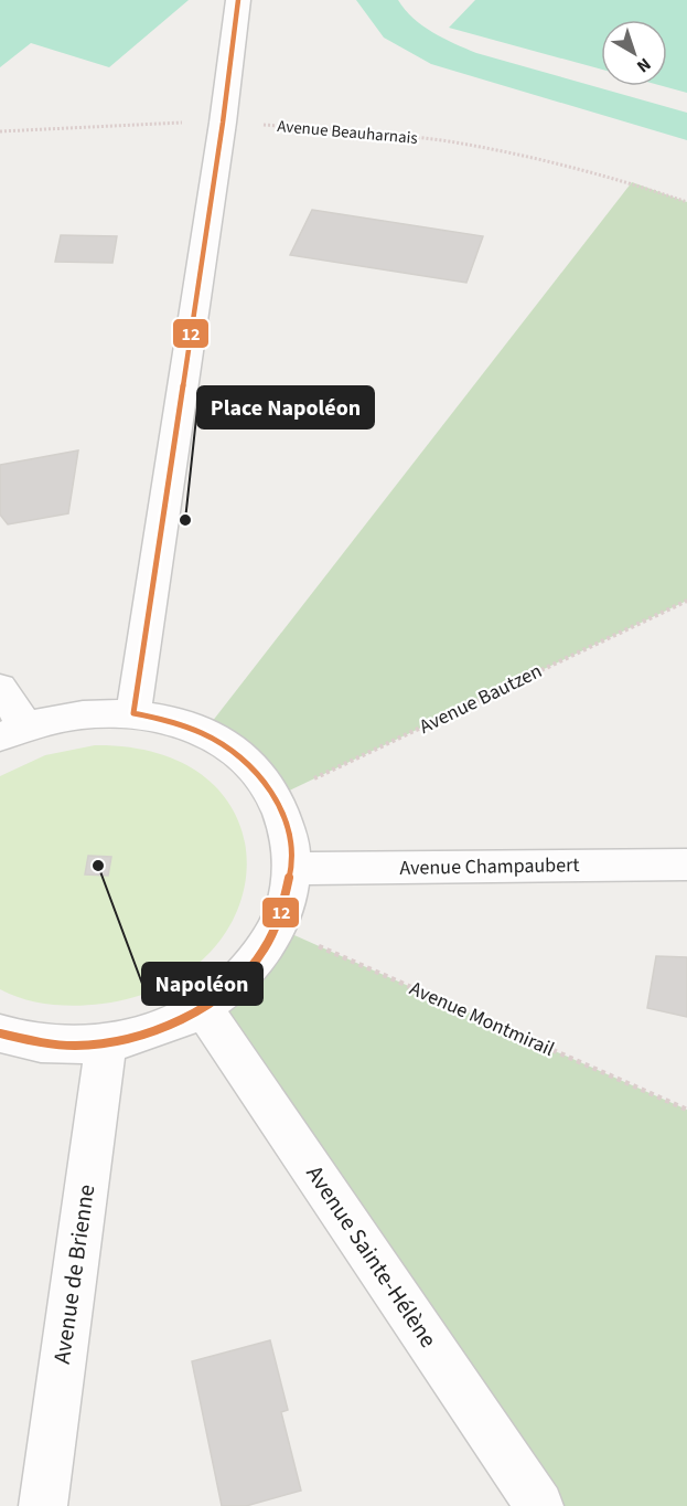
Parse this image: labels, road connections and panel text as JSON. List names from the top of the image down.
{
  "streets": {
    "street": ["Avenue Champaubert", "Avenue Sainte-Hélène", "Avenue de Brienne"],
    "path": ["Avenue Beauharnais", "Avenue Bautzen", "Avenue Montmirail"]
  },
  "places": ["Place Napoléon", "Napoléon"],
  "lines": ["transit line 12"],
  "north": "bottom right"
}
